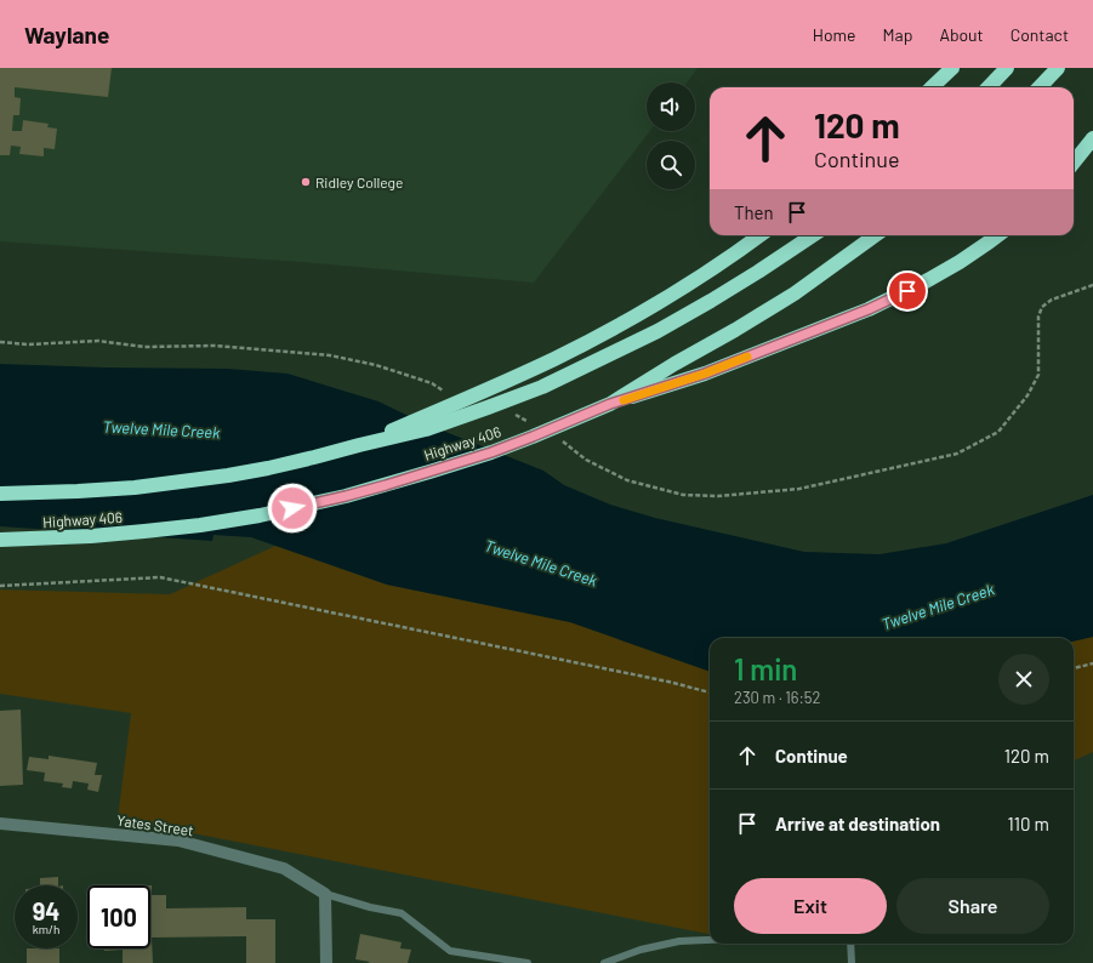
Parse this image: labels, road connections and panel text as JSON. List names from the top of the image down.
{
  "streets": {
    "highway": ["Highway 406"],
    "street": ["Yates Street"]
  },
  "water": ["Twelve Mile Creek"],
  "places": ["Ridley College"],
  "page": {
    "header": "Waylane",
    "nav": [
      "Home",
      "Map",
      "About",
      "Contact"
    ],
    "turn": ["120 m", "Continue"],
    "then": "Then",
    "heading": ["1 min", "230 m · 16:52"],
    "list": [
      {
        "name": "Continue",
        "value": "120 m"
      },
      {
        "name": "Arrive at destination",
        "value": "110 m"
      }
    ],
    "buttons": ["Exit", "Share"],
    "speed": "94 km/h",
    "limit": "100"
  }
}
